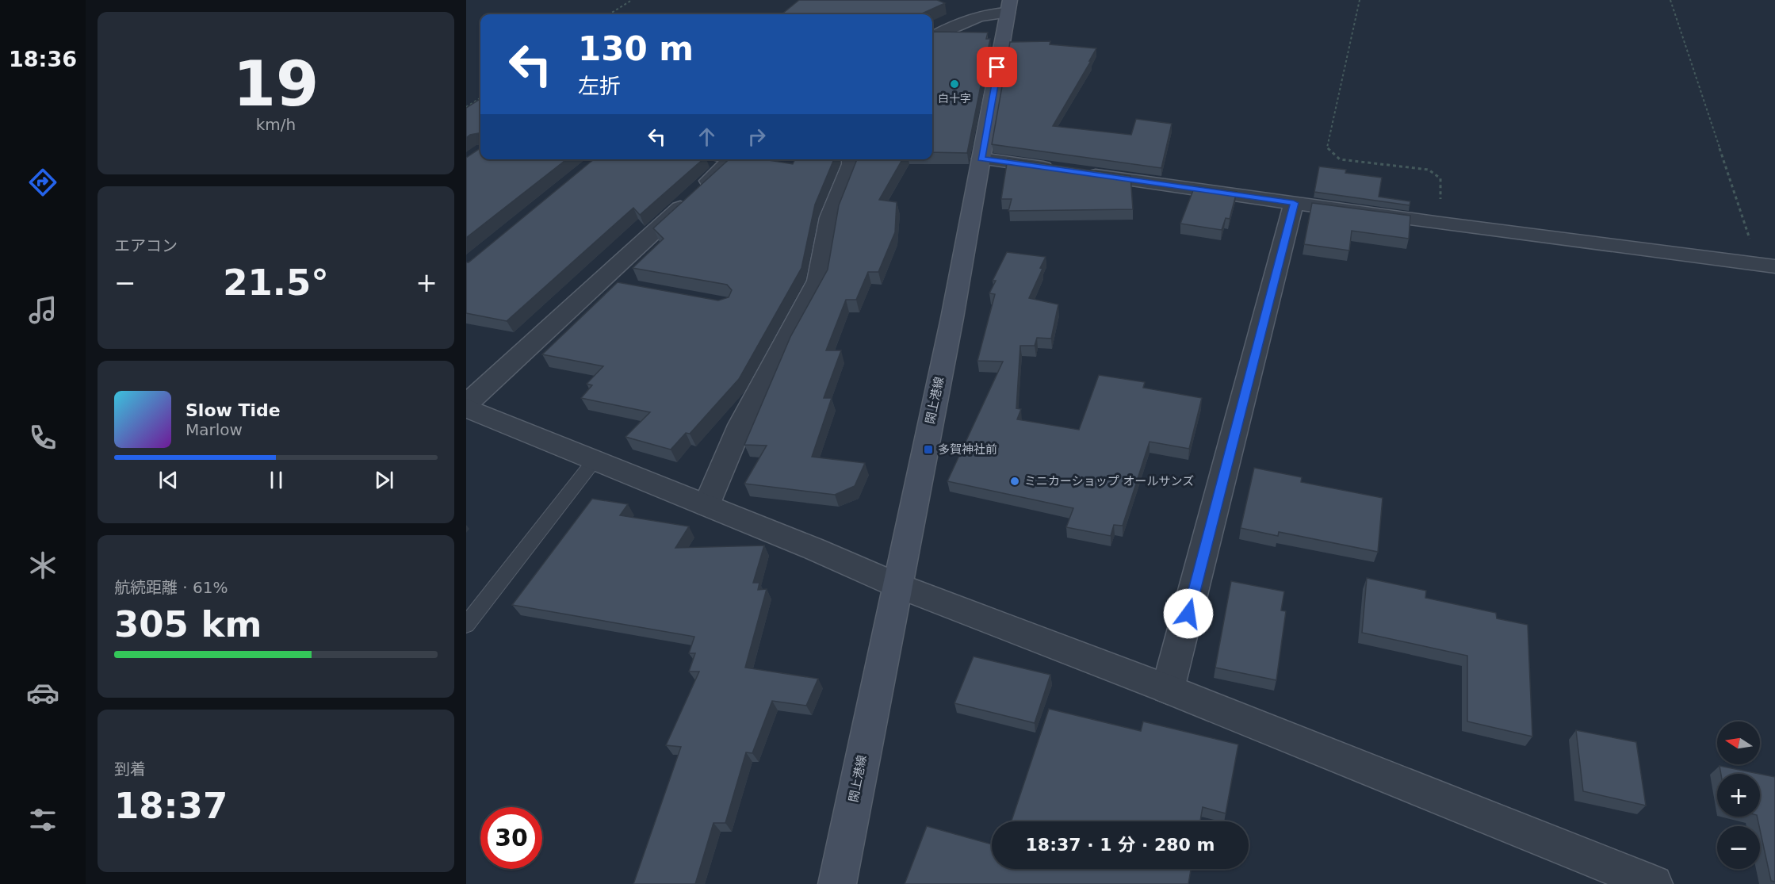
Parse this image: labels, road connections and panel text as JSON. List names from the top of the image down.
{
  "streets": {
    "main road": ["閖上港線"]
  },
  "places": {
    "other": ["白十字", "ミニカーショップ オールサンズ"],
    "transit": ["多賀神社前"]
  },
  "north": "left",
  "page": {
    "tabs": "18:36",
    "tile": [
      ["19", "km/h"],
      "エアコン",
      ["航続距離 · 61%", "305 km"],
      ["到着", "18:37"]
    ],
    "turn": ["130 m", "左折"],
    "heat": ["−", "21.5°", "+"],
    "song": ["Slow Tide", "Marlow"],
    "map_buttons": ["+", "−"],
    "limit": "30",
    "trip": "18:37 · 1 分 · 280 m"
  }
}
